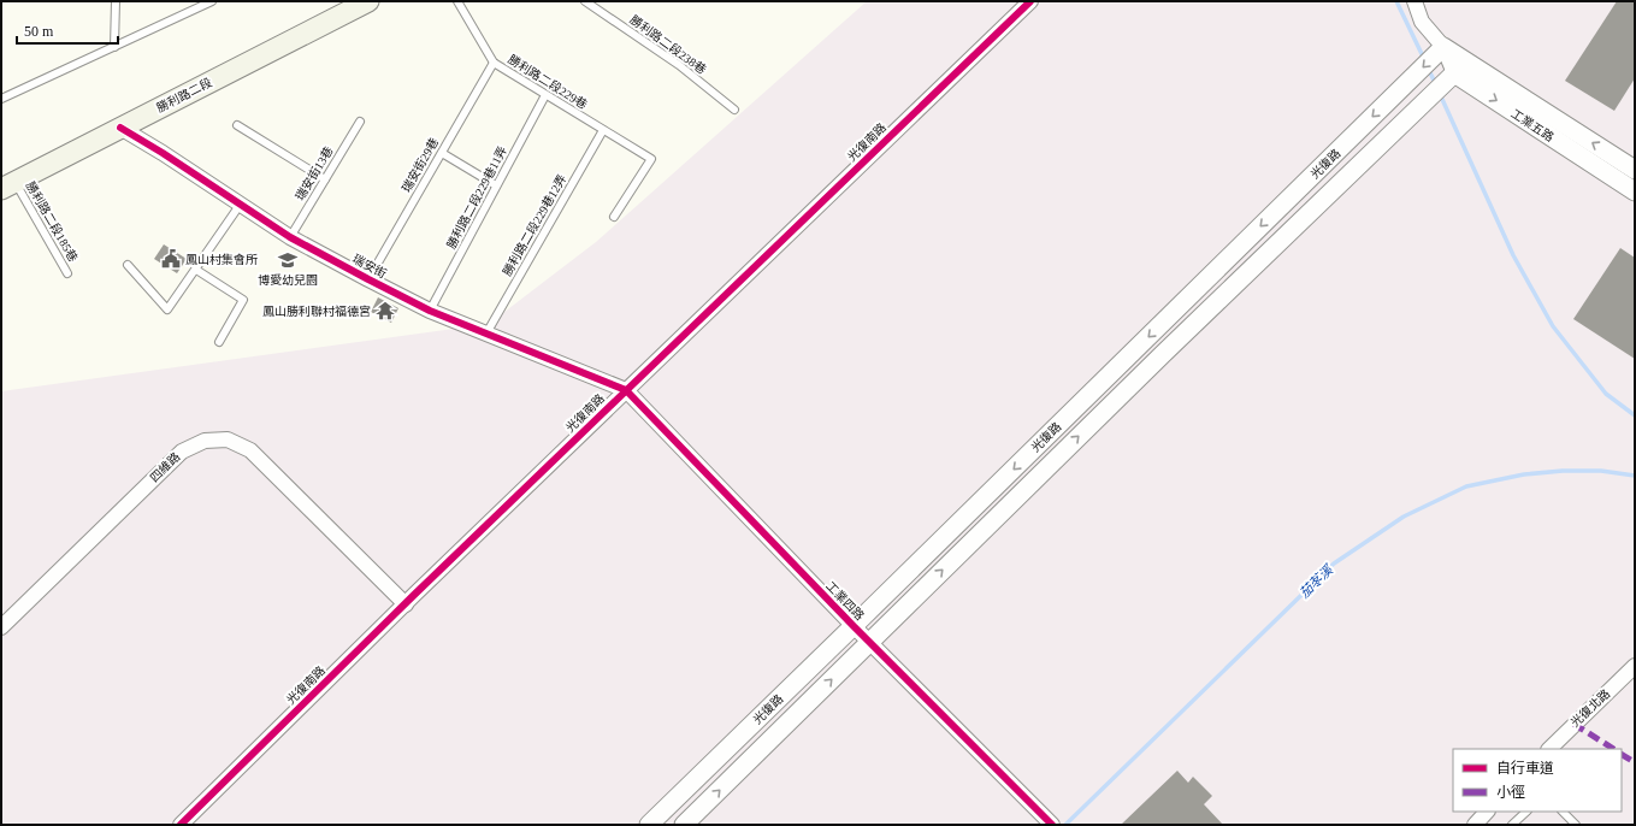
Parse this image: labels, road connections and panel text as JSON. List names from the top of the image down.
{
  "streets": {
    "main road": ["勝利路二段"],
    "street": [
      "工業五路",
      "光復南路",
      "光復路",
      "瑞安街",
      "四維路",
      "工業四路",
      "光復北路"
    ],
    "lane": [
      "勝利路二段238巷",
      "勝利路二段229巷",
      "瑞安街29巷",
      "瑞安街13巷",
      "勝利路二段229巷11弄",
      "勝利路二段185巷",
      "勝利路二段229巷12弄"
    ]
  },
  "crossings": [
    ["勝利路二段229巷", "瑞安街29巷"],
    ["勝利路二段229巷", "勝利路二段229巷11弄"],
    ["勝利路二段229巷", "勝利路二段229巷12弄"],
    ["勝利路二段", "勝利路二段185巷"],
    ["勝利路二段", "瑞安街"],
    ["工業五路", "光復路"],
    ["光復南路", "瑞安街"],
    ["光復南路", "四維路"],
    ["光復南路", "工業四路"],
    ["光復路", "工業四路"],
    ["瑞安街29巷", "瑞安街"],
    ["瑞安街13巷", "瑞安街"],
    ["勝利路二段229巷11弄", "瑞安街"],
    ["勝利路二段229巷12弄", "瑞安街"],
    ["瑞安街", "工業四路"]
  ],
  "water": ["茄苳溪"],
  "places": {
    "public building": ["鳳山村集會所"],
    "school or university": ["博愛幼兒園"],
    "temple": ["鳳山勝利聯村福德宮"]
  },
  "legend": ["自行車道", "小徑"],
  "scale_bar": "50 m"
}
